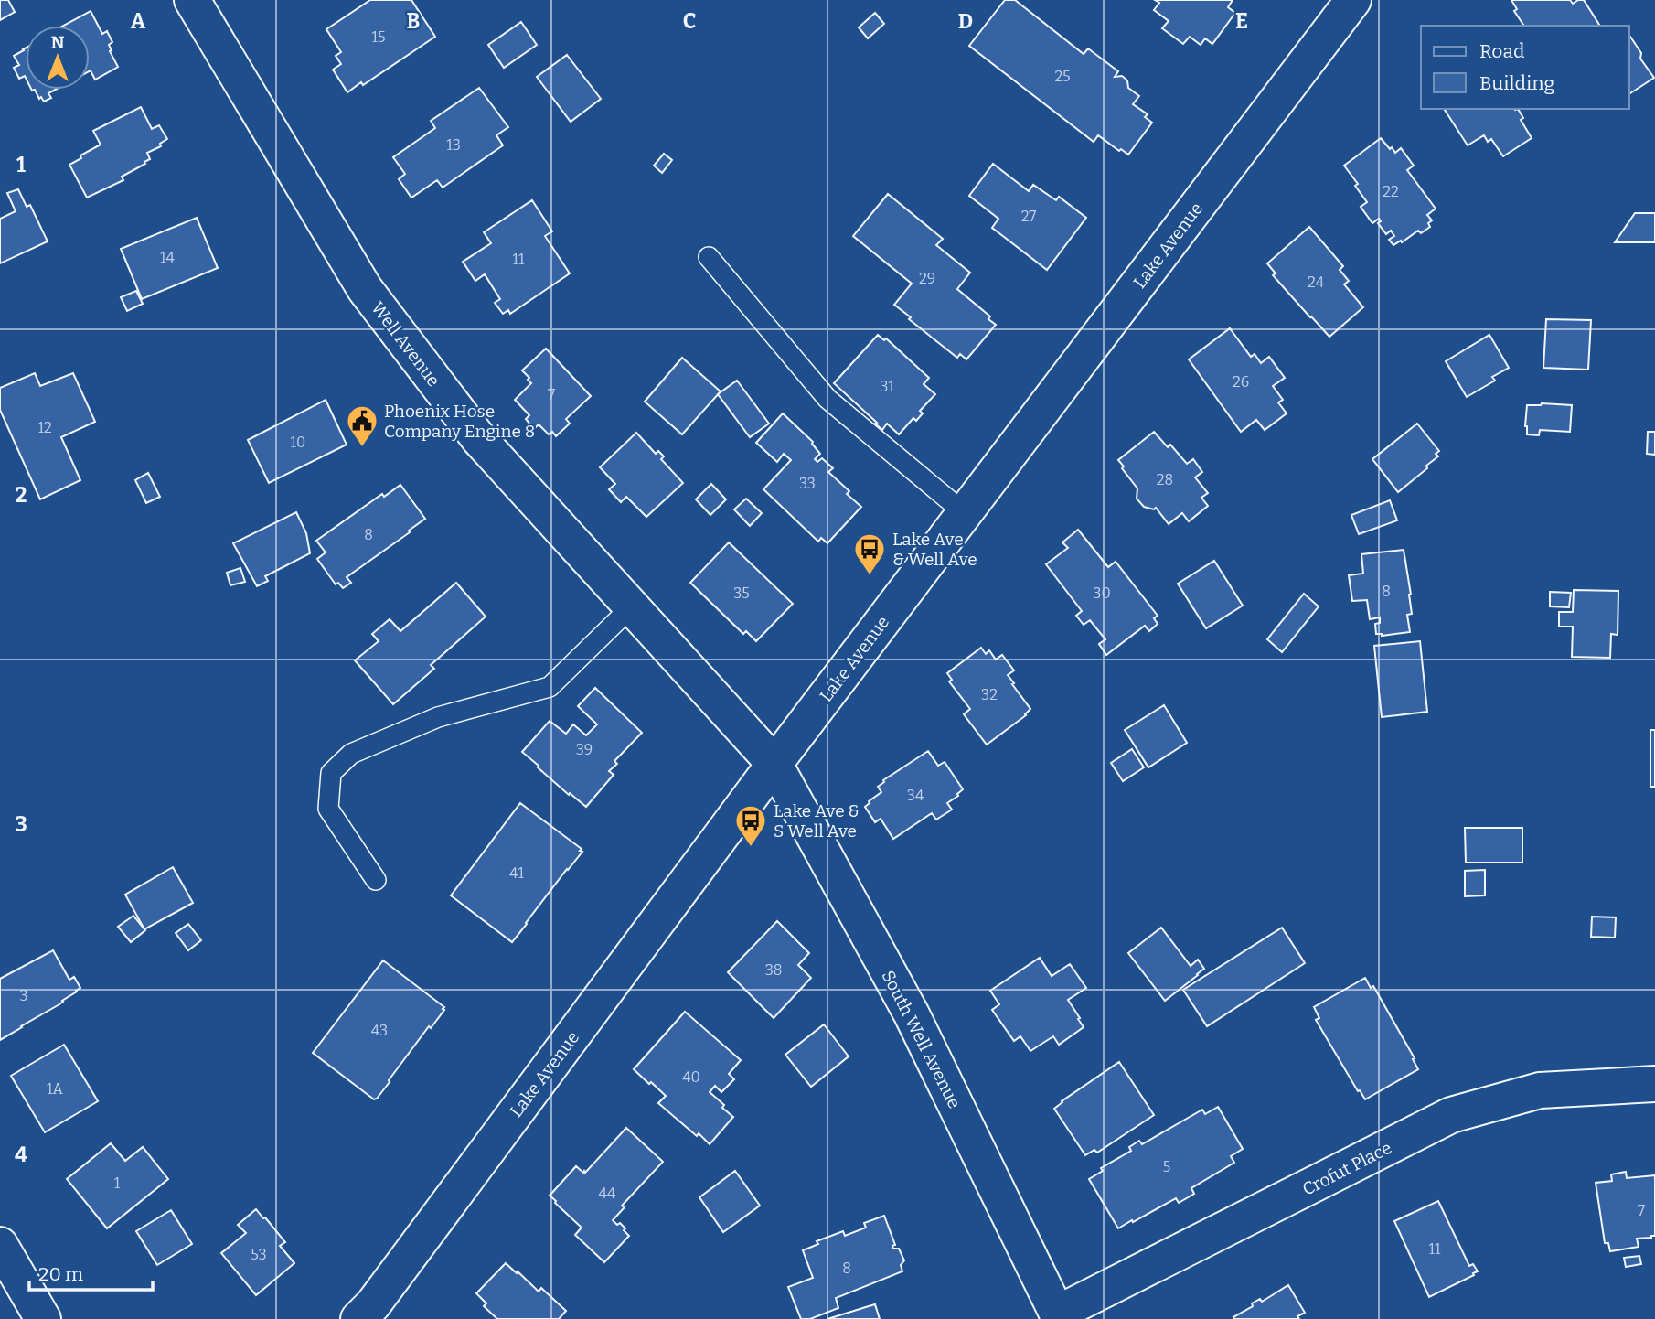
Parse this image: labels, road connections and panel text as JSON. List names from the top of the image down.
{
  "streets": {
    "street": [
      "Lake Avenue",
      "Well Avenue",
      "South Well Avenue",
      "Crofut Place"
    ]
  },
  "crossings": [
    ["Lake Avenue", "Well Avenue"],
    ["Lake Avenue", "South Well Avenue"],
    ["Well Avenue", "South Well Avenue"],
    ["South Well Avenue", "Crofut Place"]
  ],
  "places": {
    "public building": ["Phoenix Hose Company Engine 8"],
    "bus stop": ["Lake Ave & Well Ave", "Lake Ave & S Well Ave"]
  },
  "house_numbers": [
    "15",
    "25",
    "13",
    "22",
    "27",
    "14",
    "11",
    "29",
    "24",
    "26",
    "31",
    "7",
    "12",
    "10",
    "28",
    "33",
    "8",
    "8",
    "35",
    "30",
    "32",
    "39",
    "34",
    "41",
    "38",
    "3",
    "43",
    "40",
    "1A",
    "5",
    "1",
    "44",
    "7",
    "11",
    "53",
    "8"
  ],
  "legend": ["Road", "Building"],
  "scale_bar": "20 m",
  "north": "top",
  "grid": {
    "columns": [
      "A",
      "B",
      "C",
      "D",
      "E"
    ],
    "rows": [
      "1",
      "2",
      "3",
      "4"
    ]
  }
}
